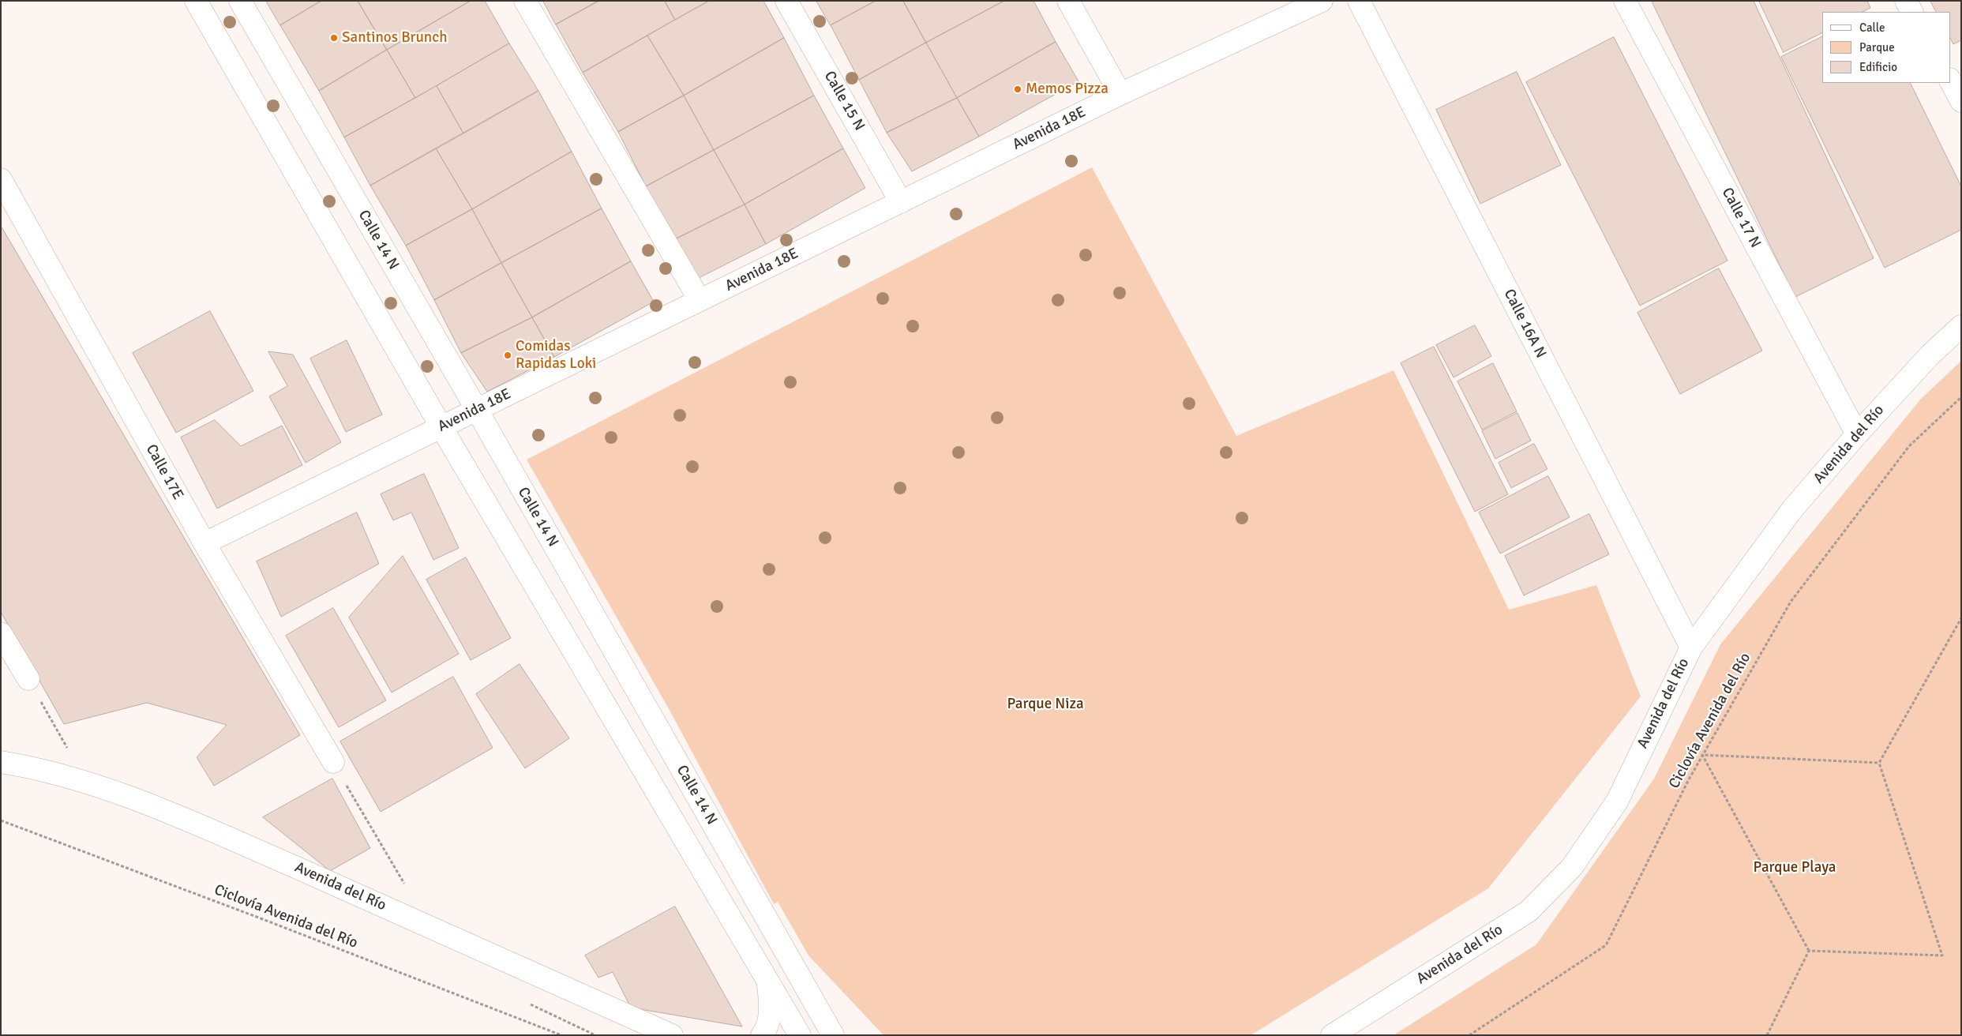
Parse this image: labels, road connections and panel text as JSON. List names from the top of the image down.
{
  "streets": {
    "street": [
      "Calle 15 N",
      "Avenida 18E",
      "Calle 17 N",
      "Calle 14 N",
      "Calle 16A N",
      "Avenida del Río",
      "Calle 17E"
    ],
    "path": ["Ciclovía Avenida del Río"]
  },
  "crossings": [
    ["Calle 15 N", "Avenida 18E"],
    ["Avenida 18E", "Calle 14 N"],
    ["Avenida 18E", "Calle 17E"],
    ["Calle 17 N", "Avenida del Río"],
    ["Calle 16A N", "Avenida del Río"]
  ],
  "parks": ["Parque Niza", "Parque Playa"],
  "places": ["Santinos Brunch", "Memos Pizza", "Comidas Rapidas Loki"],
  "legend": ["Calle", "Parque", "Edificio"]
}
